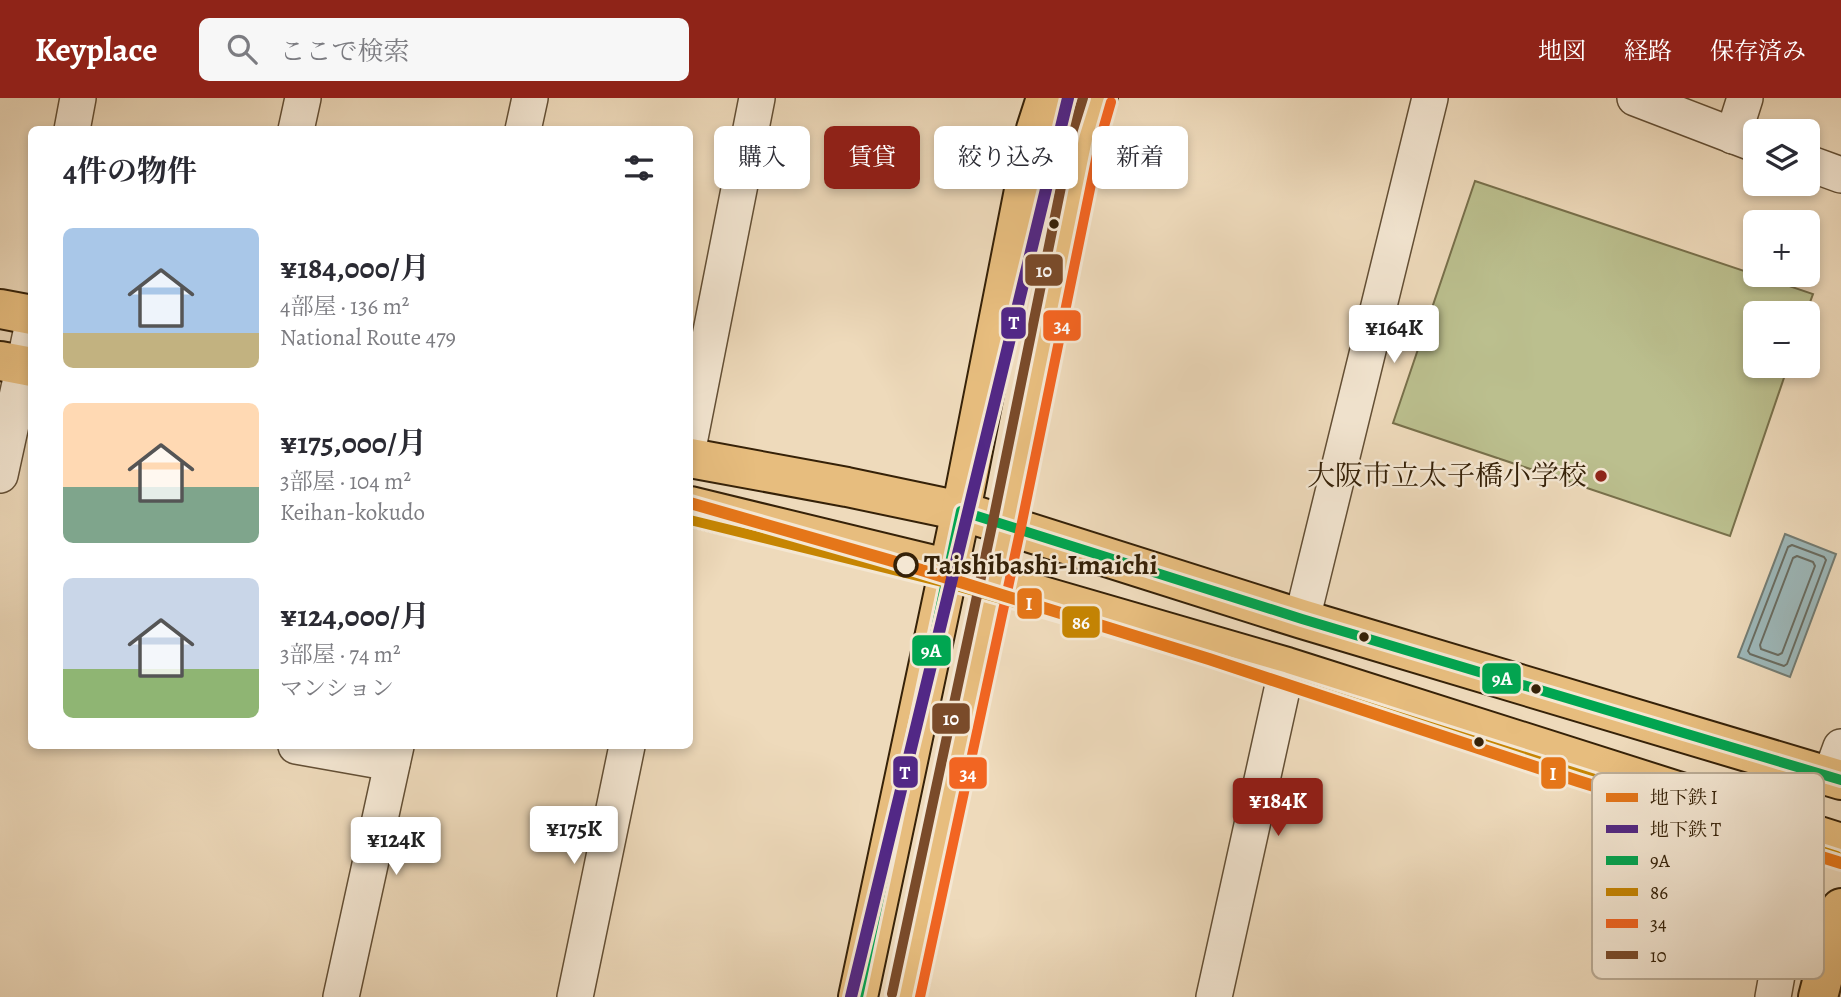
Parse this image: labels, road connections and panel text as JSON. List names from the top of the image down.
{
  "places": ["大阪市立太子橋小学校", "Taishibashi-Imaichi"],
  "lines": [
    "metro line T",
    "transit line 10",
    "transit line 34",
    "metro line I",
    "transit line 9A",
    "transit line 86"
  ],
  "legend": [
    "地下鉄 I",
    "地下鉄 T",
    "9A",
    "86",
    "34",
    "10"
  ],
  "page": {
    "header": "Keyplace",
    "search": "ここで検索",
    "nav": ["地図", "経路", "保存済み"],
    "map_buttons": ["+", "−"],
    "chip": [
      "購入",
      "賃貸",
      "絞り込み",
      "新着"
    ],
    "heading": "4件の物件",
    "list": [
      {
        "name": "¥184,000/月",
        "note": "4部屋 · 136 m² · National Route 479"
      },
      {
        "name": "¥175,000/月",
        "note": "3部屋 · 104 m² · Keihan-kokudo"
      },
      {
        "name": "¥124,000/月",
        "note": "3部屋 · 74 m² · マンション"
      }
    ],
    "price": [
      "¥164K",
      "¥184K",
      "¥175K",
      "¥124K"
    ]
  }
}
